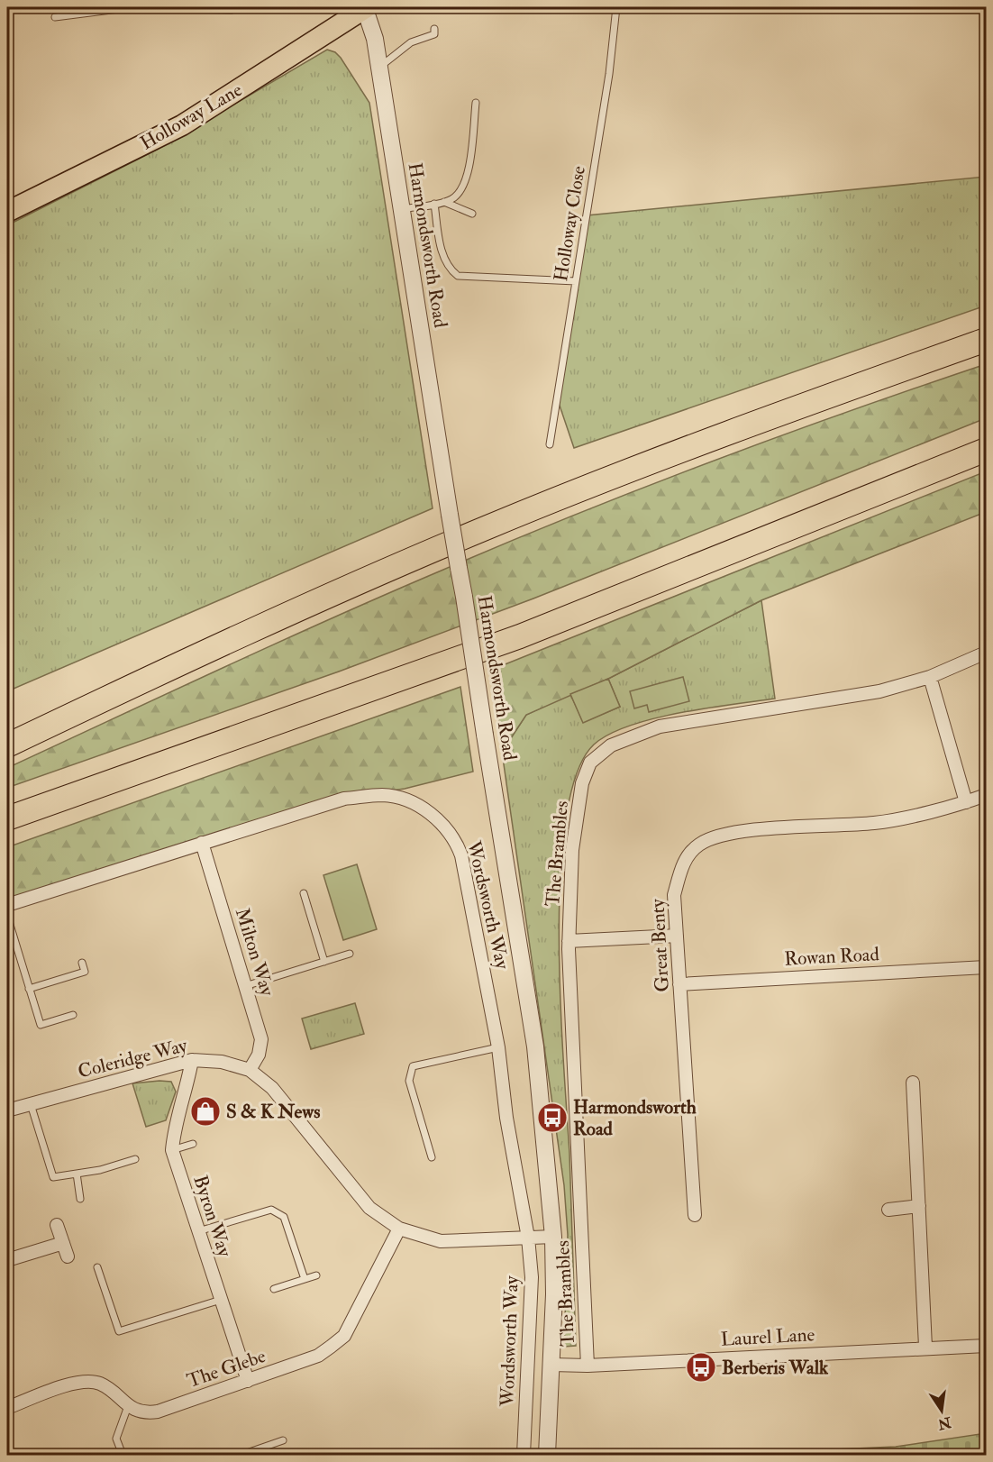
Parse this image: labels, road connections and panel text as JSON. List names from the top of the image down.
{
  "streets": {
    "main road": ["Holloway Lane"],
    "street": [
      "Harmondsworth Road",
      "The Brambles",
      "Wordsworth Way",
      "Great Benty",
      "Milton Way",
      "Rowan Road",
      "Coleridge Way",
      "Byron Way",
      "Laurel Lane",
      "The Glebe"
    ],
    "lane": ["Holloway Close"]
  },
  "crossings": [
    ["Holloway Lane", "Harmondsworth Road"],
    ["Harmondsworth Road", "Coleridge Way"],
    ["Harmondsworth Road", "Laurel Lane"],
    ["The Brambles", "Laurel Lane"],
    ["Wordsworth Way", "Milton Way"],
    ["Wordsworth Way", "Coleridge Way"],
    ["Great Benty", "Rowan Road"],
    ["Milton Way", "Coleridge Way"],
    ["Coleridge Way", "Byron Way"],
    ["Coleridge Way", "The Glebe"],
    ["Byron Way", "The Glebe"]
  ],
  "places": {
    "shop": ["S & K News"],
    "bus stop": ["Harmondsworth Road", "Berberis Walk"]
  },
  "north": "bottom"
}
